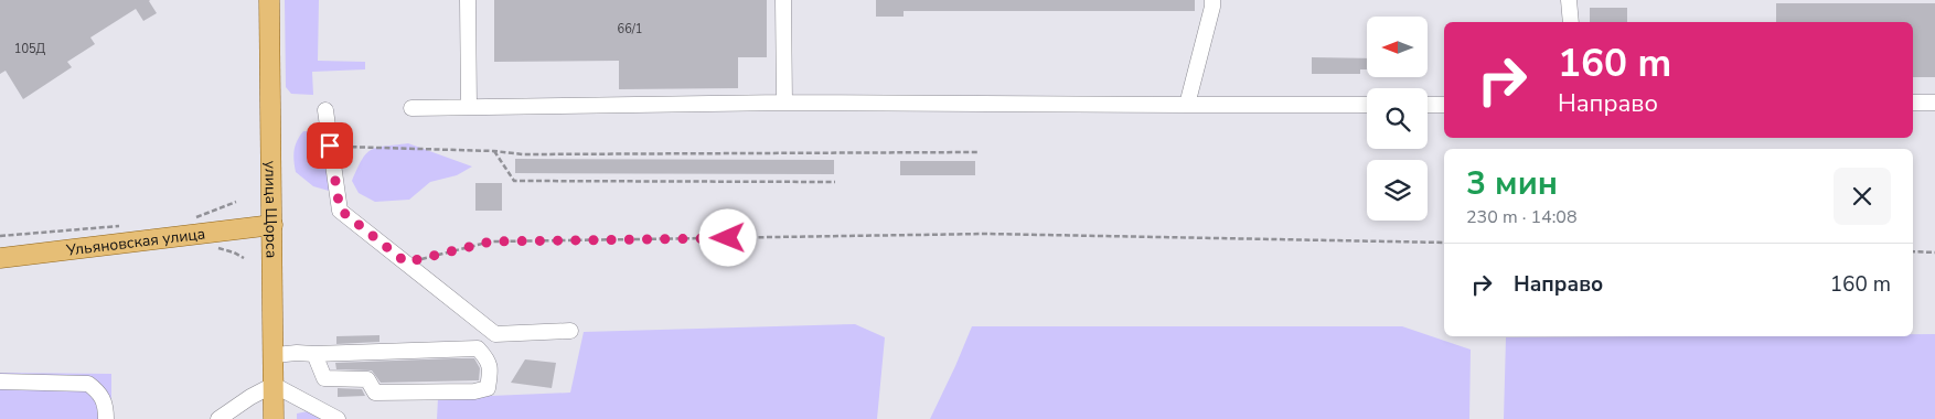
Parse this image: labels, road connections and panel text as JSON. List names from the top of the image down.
{
  "streets": {
    "main road": ["улица Щорса", "Ульяновская улица"]
  },
  "crossings": [
    ["улица Щорса", "Ульяновская улица"]
  ],
  "house_numbers": ["66/1", "105Д"],
  "north": "left",
  "page": {
    "turn": ["160 m", "Направо"],
    "heading": ["3 мин", "230 m · 14:08"],
    "list": [
      {
        "name": "Направо",
        "value": "160 m"
      }
    ]
  }
}
